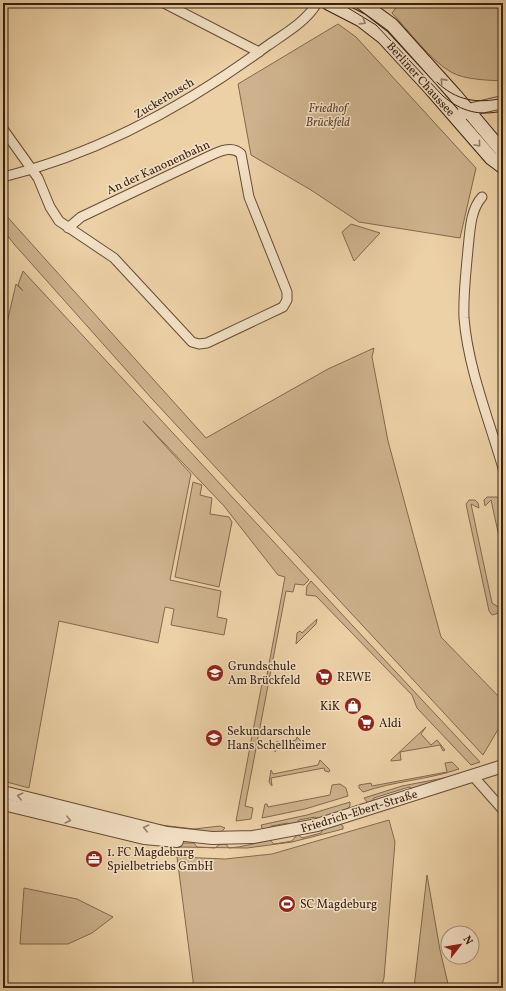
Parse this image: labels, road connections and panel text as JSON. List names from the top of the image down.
{
  "streets": {
    "main road": ["Berliner Chaussee"],
    "street": ["Zuckerbusch", "An der Kanonenbahn", "Friedrich-Ebert-Straße"]
  },
  "crossings": [
    ["Zuckerbusch", "An der Kanonenbahn"]
  ],
  "parks": ["Friedhof Brückfeld"],
  "places": {
    "school or university": ["Grundschule Am Brückfeld", "Sekundarschule Hans Schellheimer"],
    "supermarket": ["REWE", "Aldi"],
    "shop": ["KiK"],
    "office": ["1. FC Magdeburg Spielbetriebs GmbH"],
    "sports": ["SC Magdeburg"]
  },
  "north": "top right"
}
